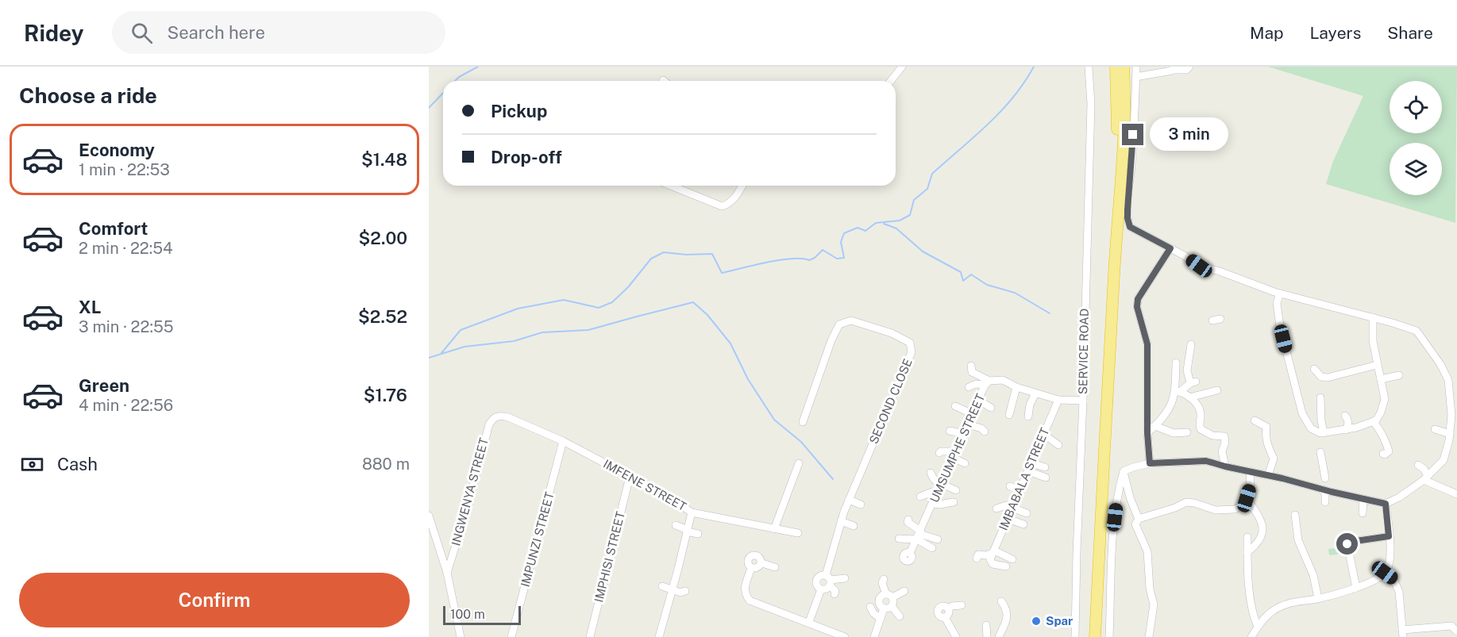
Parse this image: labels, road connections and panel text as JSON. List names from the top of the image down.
{
  "streets": {
    "street": [
      "SERVICE ROAD",
      "SECOND CLOSE",
      "UMSUMPHE STREET",
      "IMBABALA STREET",
      "IMFENE STREET",
      "INGWENYA STREET",
      "IMPUNZI STREET",
      "IMPHISI STREET"
    ]
  },
  "crossings": [
    ["SERVICE ROAD", "UMSUMPHE STREET"],
    ["UMSUMPHE STREET", "IMBABALA STREET"],
    ["IMFENE STREET", "INGWENYA STREET"],
    ["IMFENE STREET", "IMPUNZI STREET"],
    ["IMFENE STREET", "IMPHISI STREET"]
  ],
  "places": ["Spar"],
  "scale_bar": "100 m",
  "page": {
    "header": "Ridey",
    "search": "Search here",
    "nav": ["Map", "Layers", "Share"],
    "heading": "Choose a ride",
    "banner": ["Pickup", "Drop-off"],
    "bubble": "3 min",
    "list": [
      {
        "name": "Economy",
        "note": "1 min · 22:53",
        "value": "$1.48"
      },
      {
        "name": "Comfort",
        "note": "2 min · 22:54",
        "value": "$2.00"
      },
      {
        "name": "XL",
        "note": "3 min · 22:55",
        "value": "$2.52"
      },
      {
        "name": "Green",
        "note": "4 min · 22:56",
        "value": "$1.76"
      }
    ],
    "pay": ["Cash", "880 m"],
    "buttons": "Confirm",
    "scale": "100 m"
  }
}
